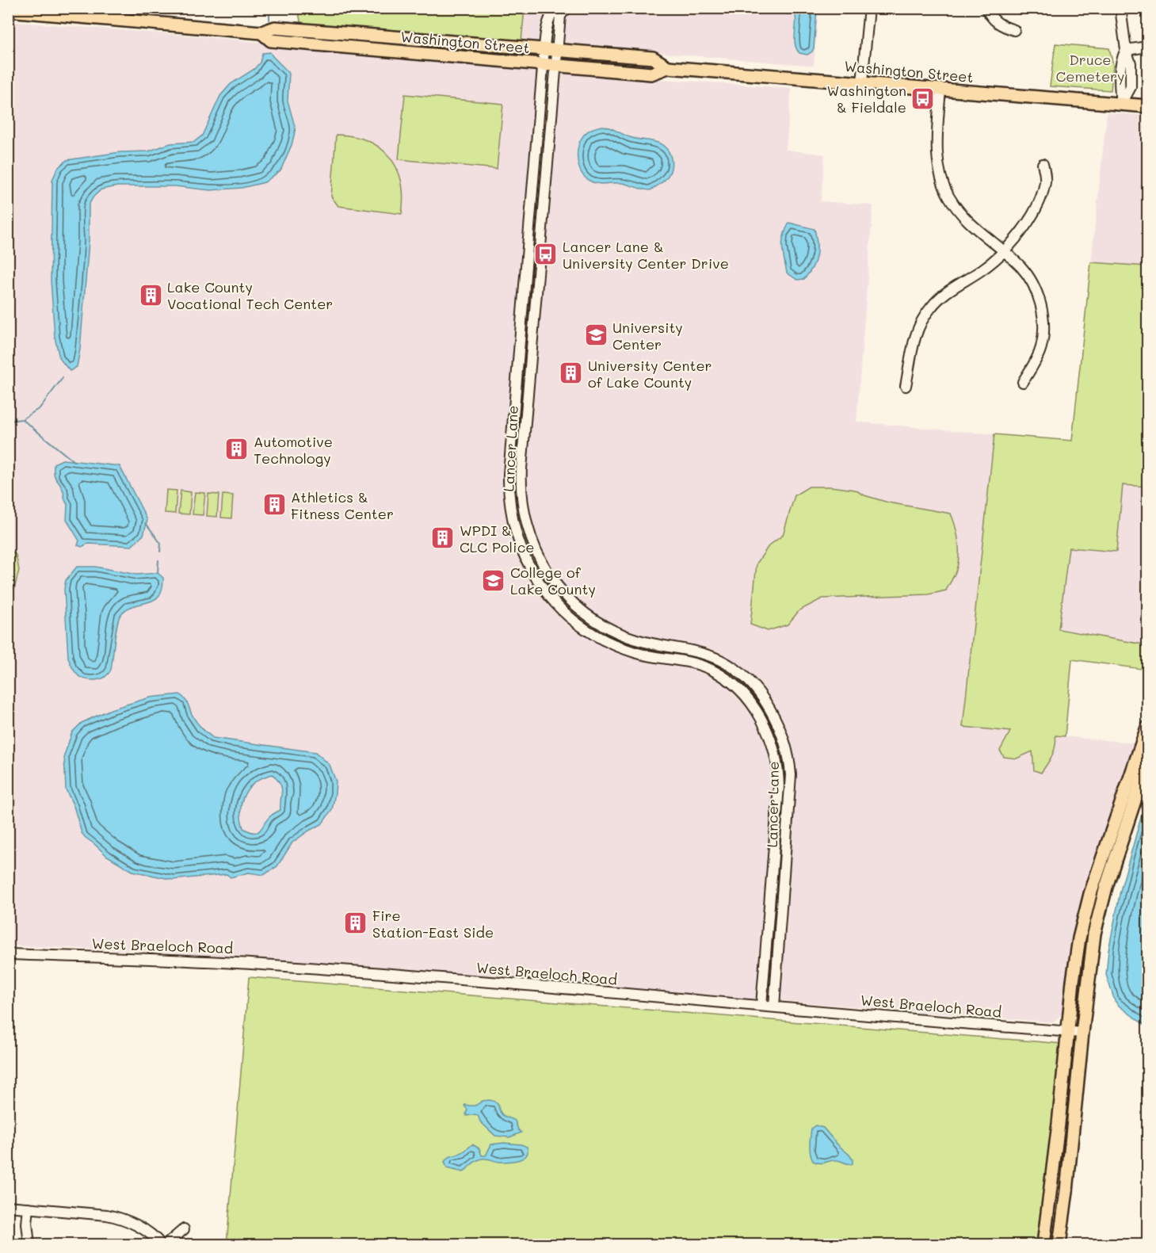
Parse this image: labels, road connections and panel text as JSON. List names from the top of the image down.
{
  "streets": {
    "main road": ["Washington Street"],
    "street": ["Lancer Lane", "West Braeloch Road"]
  },
  "crossings": [
    ["Washington Street", "Lancer Lane"],
    ["Lancer Lane", "West Braeloch Road"]
  ],
  "parks": ["Druce Cemetery"],
  "places": {
    "bus stop": ["Washington & Fieldale", "Lancer Lane & University Center Drive"],
    "building": [
      "Lake County Vocational Tech Center",
      "University Center of Lake County",
      "Automotive Technology",
      "Athletics & Fitness Center",
      "WPDI & CLC Police",
      "Fire Station-East Side"
    ],
    "school or university": ["University Center", "College of Lake County"]
  }
}
